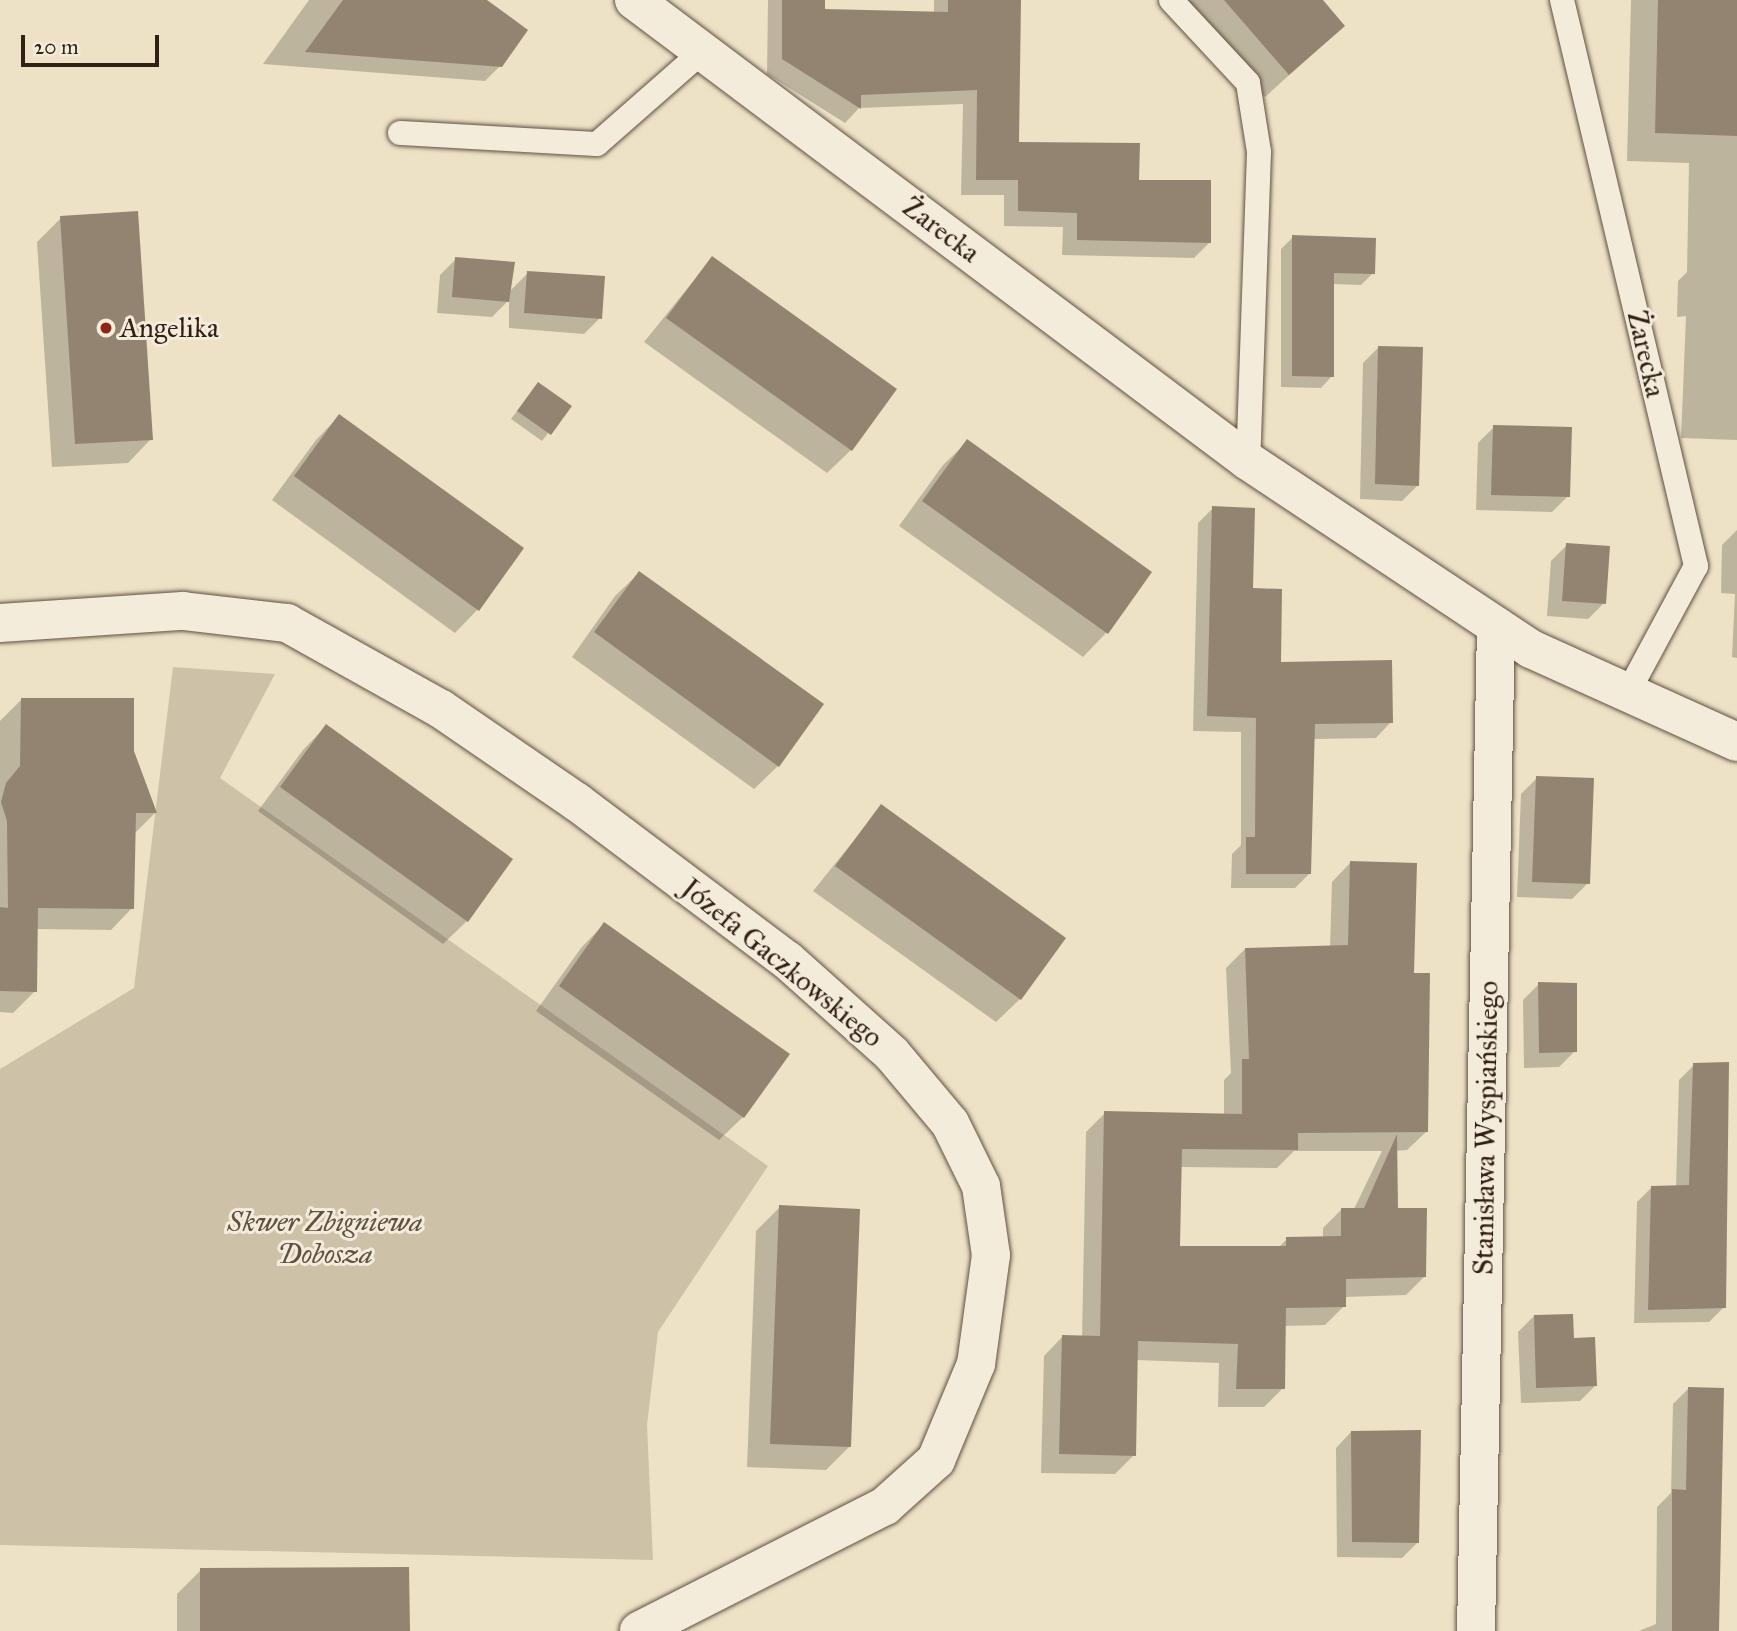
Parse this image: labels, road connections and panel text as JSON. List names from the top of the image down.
{
  "streets": {
    "street": ["Żarecka", "Józefa Gaczkowskiego", "Stanisława Wyspiańskiego"]
  },
  "crossings": [
    ["Żarecka", "Stanisława Wyspiańskiego"]
  ],
  "parks": ["Skwer Zbigniewa Dobosza"],
  "places": ["Angelika"],
  "scale_bar": "20 m"
}
